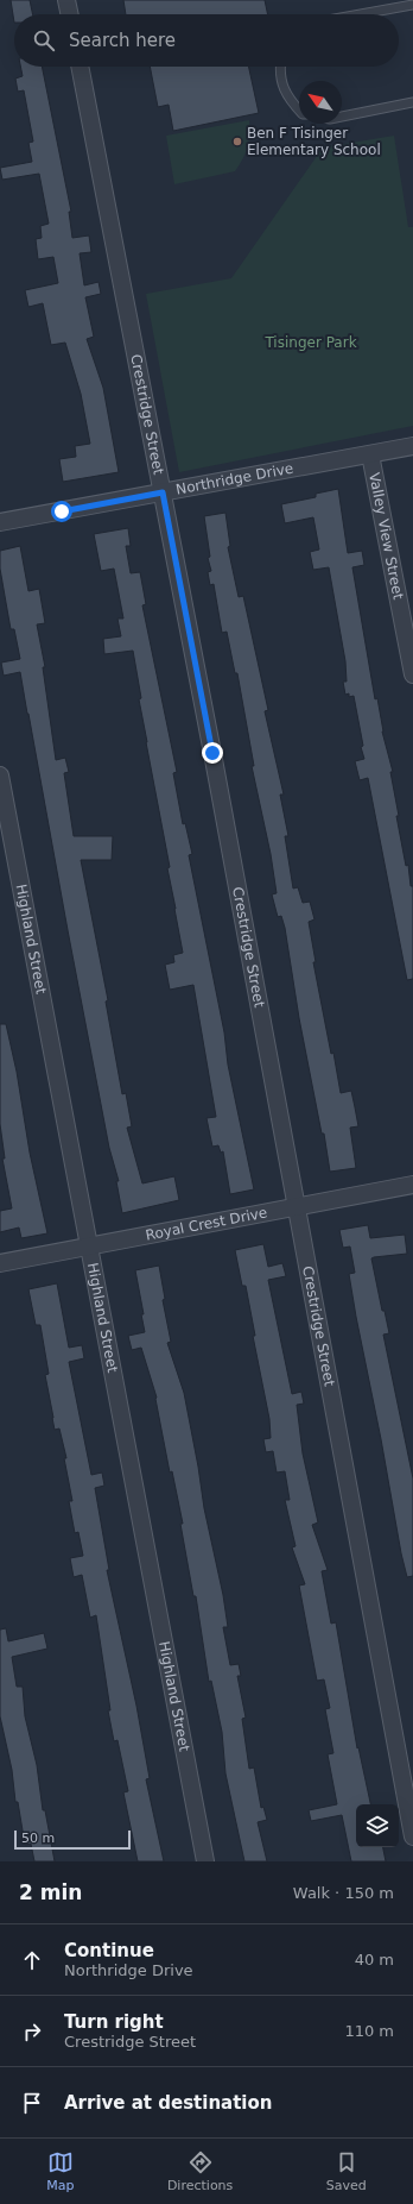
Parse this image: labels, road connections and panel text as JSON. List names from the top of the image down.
{
  "streets": {
    "street": [
      "Crestridge Street",
      "Northridge Drive",
      "Valley View Street",
      "Highland Street",
      "Royal Crest Drive"
    ]
  },
  "crossings": [
    ["Crestridge Street", "Northridge Drive"],
    ["Crestridge Street", "Royal Crest Drive"],
    ["Northridge Drive", "Valley View Street"],
    ["Highland Street", "Royal Crest Drive"]
  ],
  "parks": ["Tisinger Park"],
  "places": ["Ben F Tisinger Elementary School"],
  "scale_bar": "50 m",
  "north": "top left",
  "page": {
    "search": "Search here",
    "scale": "50 m",
    "heading": ["2 min", "Walk · 150 m"],
    "list": [
      ["Continue", "Northridge Drive", "40 m"],
      ["Turn right", "Crestridge Street", "110 m"],
      "Arrive at destination"
    ],
    "nav": ["Map", "Directions", "Saved"]
  }
}
